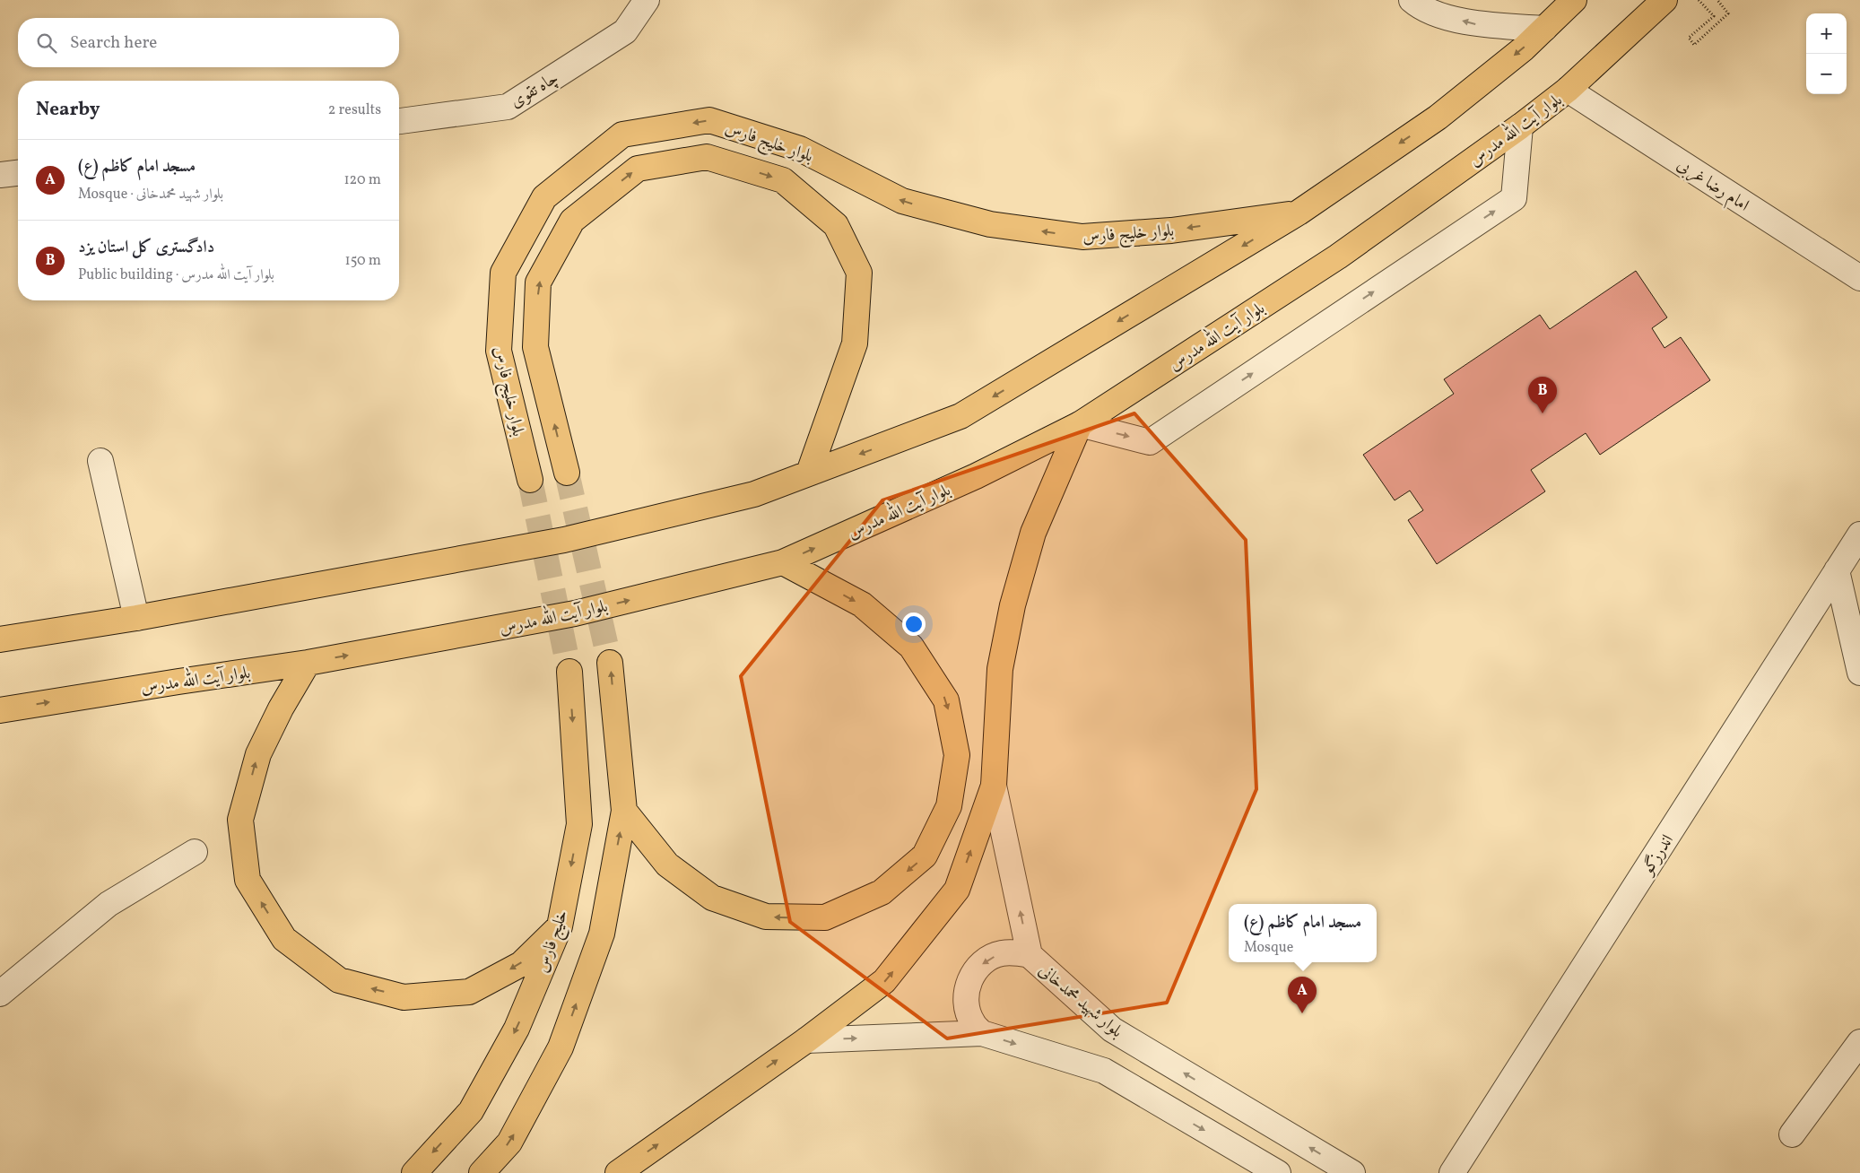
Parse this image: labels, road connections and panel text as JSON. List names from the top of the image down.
{
  "streets": {
    "main road": ["بلوار آیت الله مدرس", "بلوار خلیج فارس", "خلیج فارس"],
    "street": [
      "چاه تقوی",
      "امام رضا غربی",
      "اندرزگو",
      "بلوار شهید محمدخانی"
    ]
  },
  "crossings": [
    ["بلوار آیت الله مدرس", "امام رضا غربی"]
  ],
  "page": {
    "map_buttons": ["+", "−"],
    "search": "Search here",
    "heading": ["Nearby", "2 results"],
    "list": [
      {
        "mark": "A",
        "name": "مسجد امام کاظم (ع)",
        "note": "Mosque · بلوار شهید محمدخانی",
        "value": "120 m"
      },
      {
        "mark": "B",
        "name": "دادگستری کل استان یزد",
        "note": "Public building · بلوار آیت الله مدرس",
        "value": "150 m"
      }
    ],
    "pins": ["B", "A"],
    "popup": ["مسجد امام کاظم (ع)", "Mosque"]
  }
}
